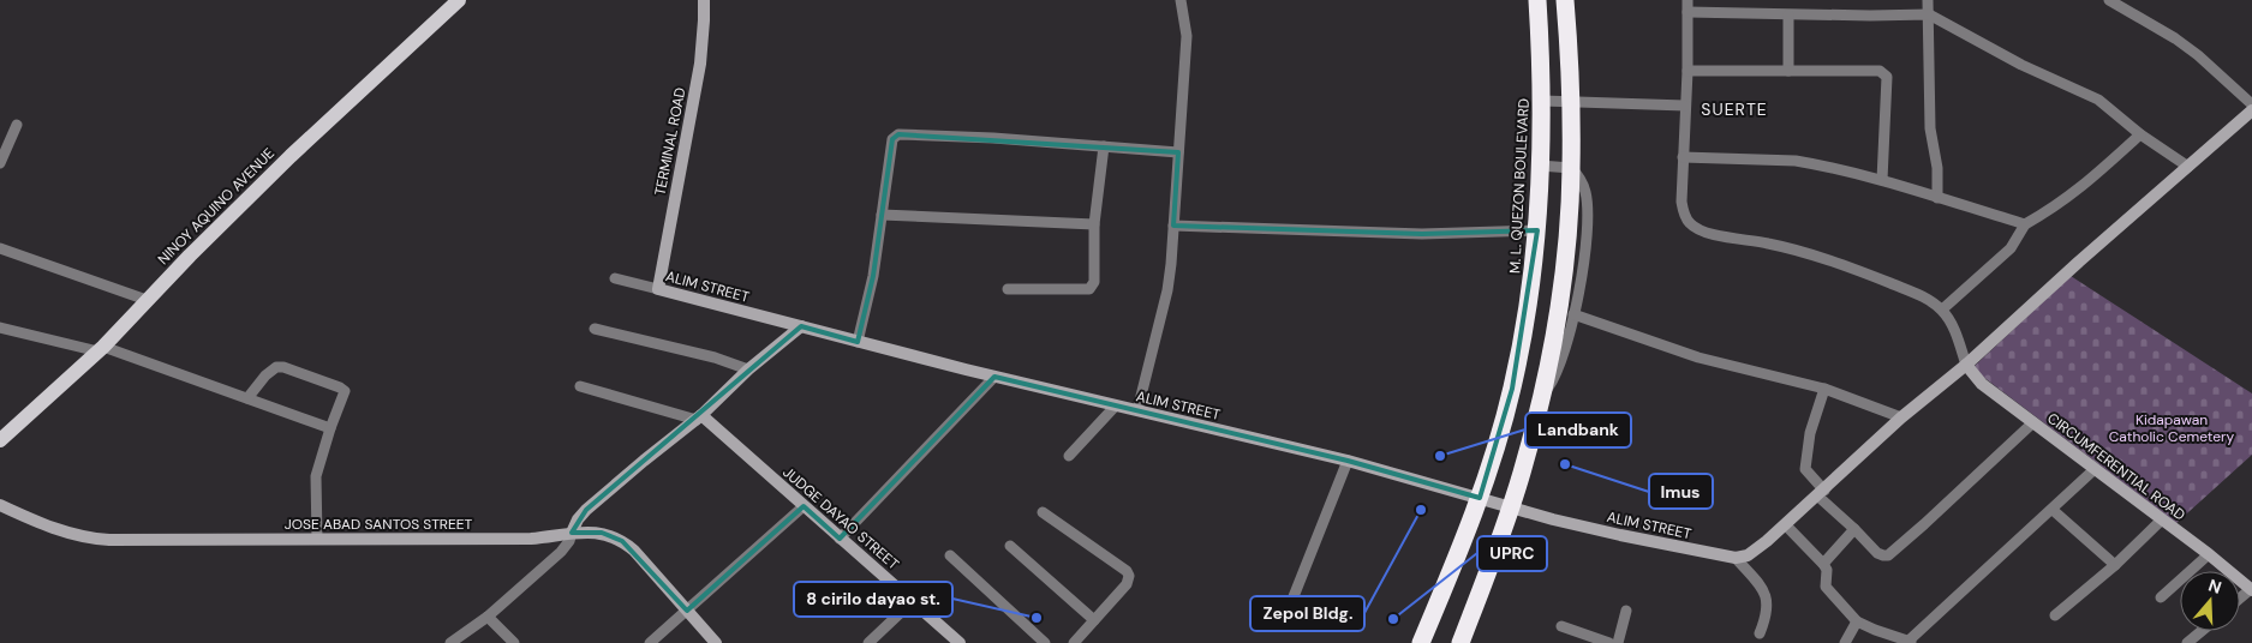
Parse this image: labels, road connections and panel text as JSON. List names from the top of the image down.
{
  "streets": {
    "highway": ["M. L. QUEZON BOULEVARD"],
    "main road": ["NINOY AQUINO AVENUE"],
    "street": [
      "TERMINAL ROAD",
      "ALIM STREET",
      "CIRCUMFERENTIAL ROAD",
      "JUDGE DAYAO STREET",
      "JOSE ABAD SANTOS STREET"
    ]
  },
  "crossings": [
    ["TERMINAL ROAD", "ALIM STREET"],
    ["M. L. QUEZON BOULEVARD", "ALIM STREET"]
  ],
  "districts": ["SUERTE"],
  "parks": ["Kidapawan Catholic Cemetery"],
  "places": [
    "Landbank",
    "Imus",
    "Zepol Bldg.",
    "8 cirilo dayao st.",
    "UPRC"
  ],
  "north": "top"
}
